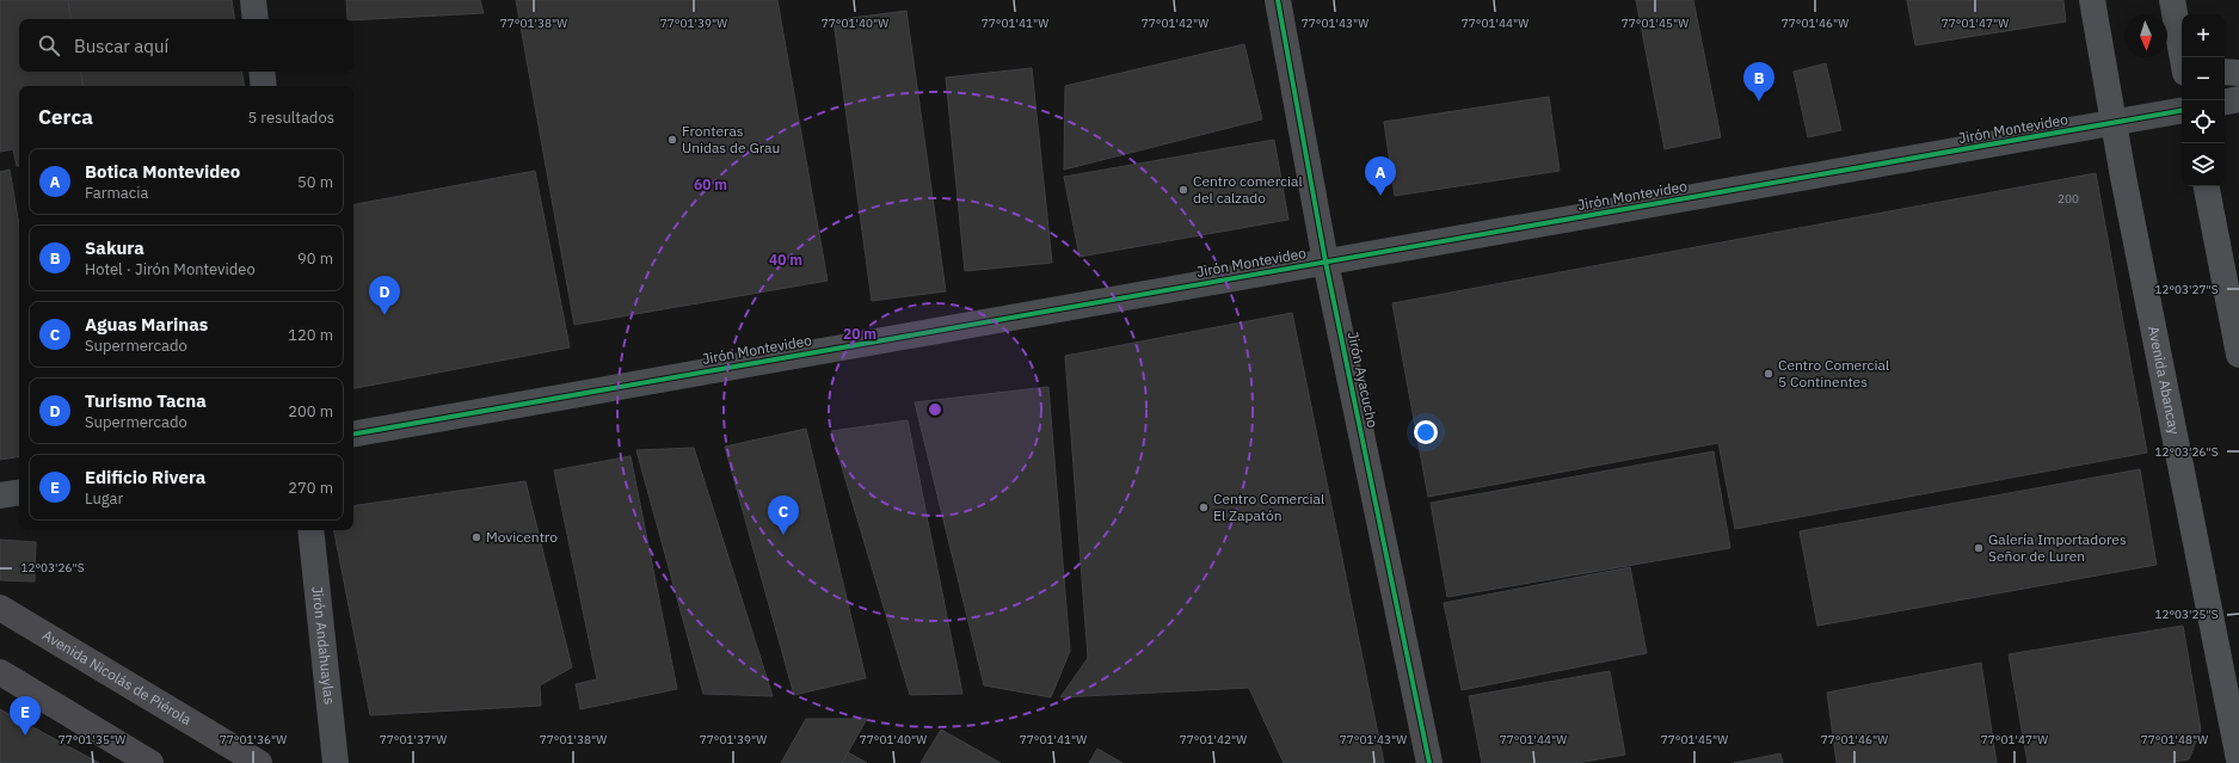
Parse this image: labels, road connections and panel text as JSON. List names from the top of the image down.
{
  "streets": {
    "main road": ["Avenida Abancay", "Avenida Nicolás de Piérola"],
    "street": ["Jirón Montevideo", "Jirón Ayacucho", "Jirón Andahuaylas"]
  },
  "crossings": [
    ["Jirón Montevideo", "Jirón Ayacucho"],
    ["Jirón Montevideo", "Avenida Abancay"]
  ],
  "places": [
    "Fronteras Unidas de Grau",
    "Centro comercial del calzado",
    "Centro Comercial 5 Continentes",
    "Centro Comercial El Zapatón",
    "Movicentro",
    "Galería Importadores Señor de Luren"
  ],
  "house_numbers": ["200"],
  "north": "bottom",
  "page": {
    "map_buttons": ["+", "−"],
    "search": "Buscar aquí",
    "pins": [
      "B",
      "A",
      "D",
      "C",
      "E"
    ],
    "heading": ["Cerca", "5 resultados"],
    "list": [
      {
        "mark": "A",
        "name": "Botica Montevideo",
        "note": "Farmacia",
        "value": "50 m"
      },
      {
        "mark": "B",
        "name": "Sakura",
        "note": "Hotel · Jirón Montevideo",
        "value": "90 m"
      },
      {
        "mark": "C",
        "name": "Aguas Marinas",
        "note": "Supermercado",
        "value": "120 m"
      },
      {
        "mark": "D",
        "name": "Turismo Tacna",
        "note": "Supermercado",
        "value": "200 m"
      },
      {
        "mark": "E",
        "name": "Edificio Rivera",
        "note": "Lugar",
        "value": "270 m"
      }
    ]
  },
  "coordinates": [
    "77°01'38\"W",
    "77°01'39\"W",
    "77°01'40\"W",
    "77°01'41\"W",
    "77°01'42\"W",
    "77°01'43\"W",
    "77°01'44\"W",
    "77°01'45\"W",
    "77°01'46\"W",
    "77°01'47\"W",
    "12°03'27\"S",
    "12°03'26\"S",
    "12°03'25\"S",
    "77°01'35\"W",
    "77°01'36\"W",
    "77°01'37\"W",
    "77°01'48\"W"
  ],
  "rings": ["60 m", "40 m", "20 m"]
}
